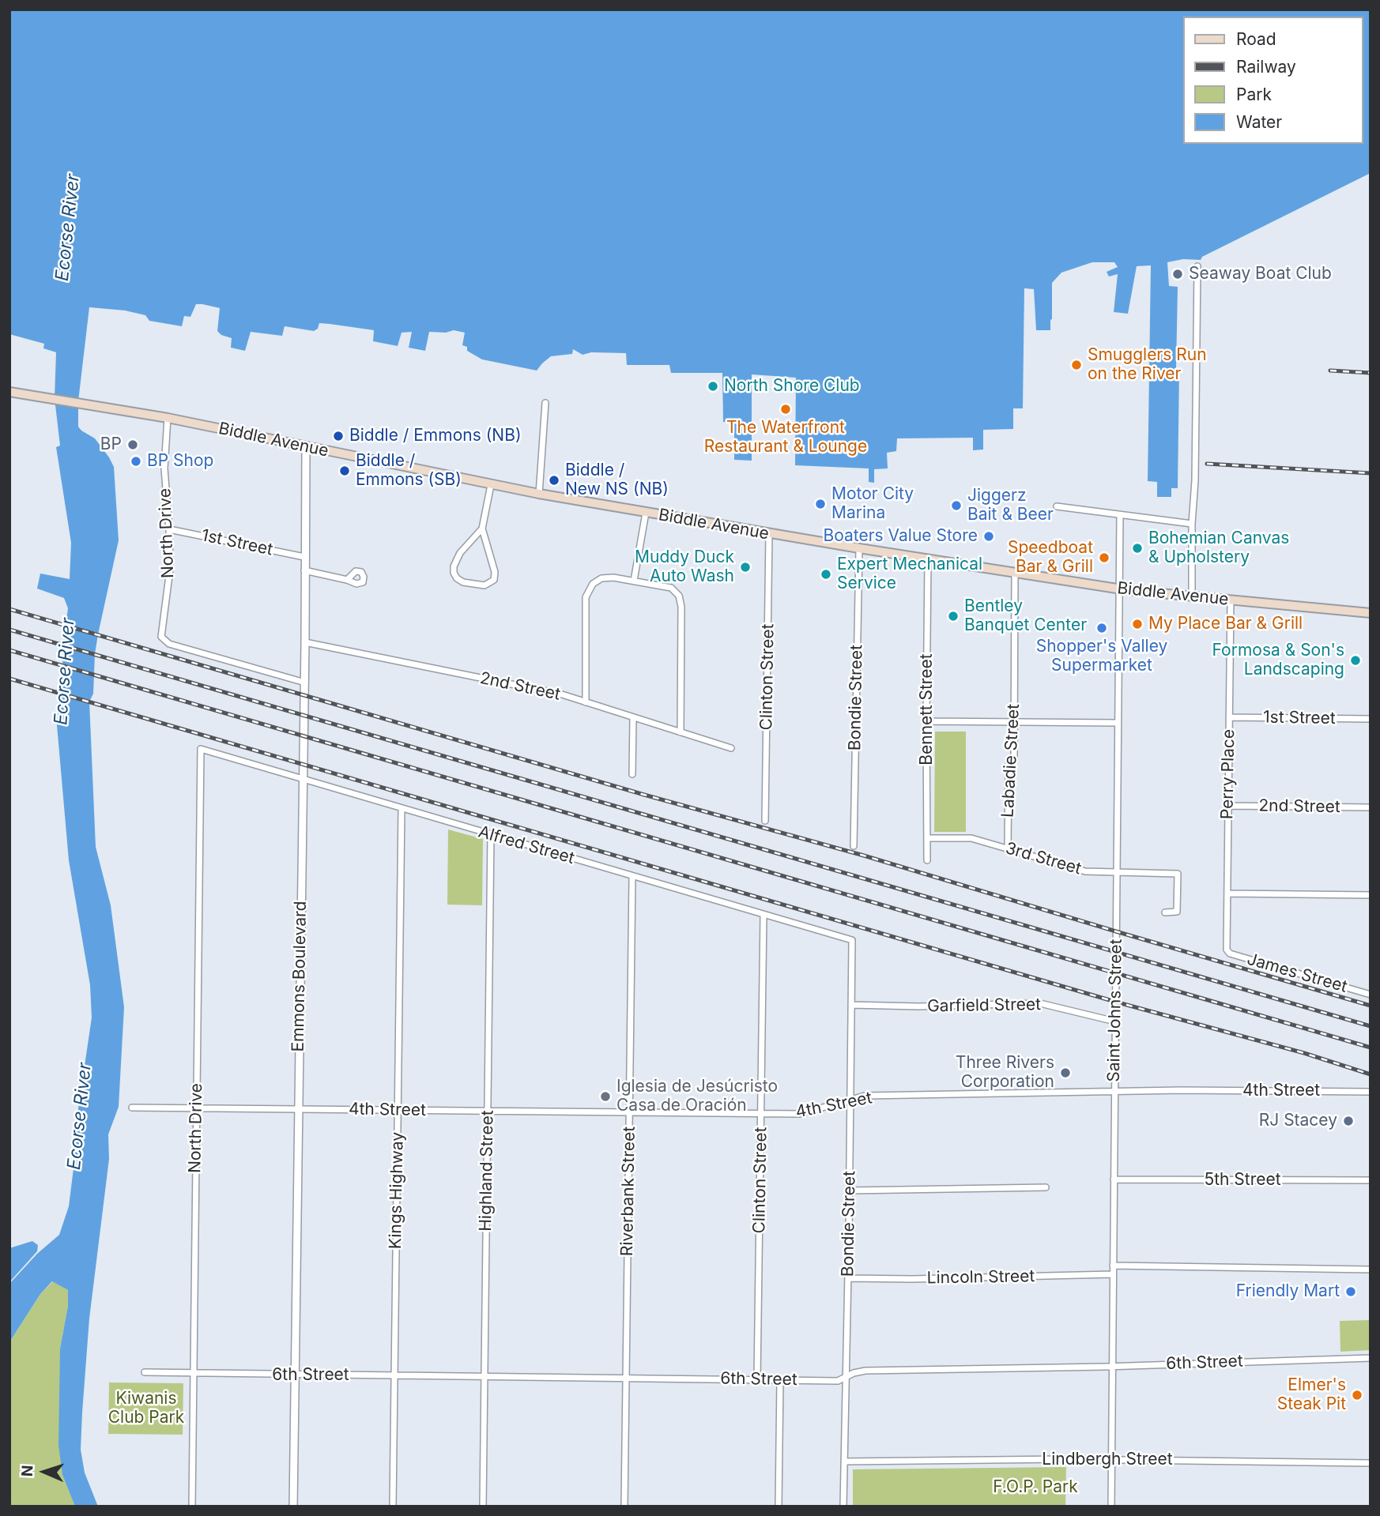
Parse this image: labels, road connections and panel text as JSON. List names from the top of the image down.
{
  "streets": {
    "main road": ["Biddle Avenue"],
    "street": [
      "North Drive",
      "1st Street",
      "Clinton Street",
      "2nd Street",
      "Bondie Street",
      "Bennett Street",
      "Labadie Street",
      "Perry Place",
      "Alfred Street",
      "3rd Street",
      "James Street",
      "Emmons Boulevard",
      "Garfield Street",
      "Saint Johns Street",
      "4th Street",
      "Highland Street",
      "5th Street",
      "Kings Highway",
      "Riverbank Street",
      "Lincoln Street",
      "6th Street",
      "Lindbergh Street"
    ]
  },
  "crossings": [
    ["Biddle Avenue", "North Drive"],
    ["Biddle Avenue", "Clinton Street"],
    ["Biddle Avenue", "Bondie Street"],
    ["Biddle Avenue", "Bennett Street"],
    ["Biddle Avenue", "Labadie Street"],
    ["Biddle Avenue", "Perry Place"],
    ["Biddle Avenue", "Emmons Boulevard"],
    ["Biddle Avenue", "Saint Johns Street"],
    ["North Drive", "1st Street"],
    ["North Drive", "Alfred Street"],
    ["North Drive", "Emmons Boulevard"],
    ["North Drive", "4th Street"],
    ["North Drive", "6th Street"],
    ["1st Street", "Perry Place"],
    ["1st Street", "Emmons Boulevard"],
    ["Clinton Street", "Alfred Street"],
    ["Clinton Street", "4th Street"],
    ["Clinton Street", "6th Street"],
    ["2nd Street", "Perry Place"],
    ["2nd Street", "Emmons Boulevard"],
    ["Bondie Street", "Alfred Street"],
    ["Bondie Street", "Garfield Street"],
    ["Bondie Street", "4th Street"],
    ["Bondie Street", "Lincoln Street"],
    ["Bondie Street", "6th Street"],
    ["Bondie Street", "Lindbergh Street"],
    ["Bennett Street", "3rd Street"],
    ["Labadie Street", "3rd Street"],
    ["Perry Place", "James Street"],
    ["Alfred Street", "Emmons Boulevard"],
    ["Alfred Street", "Highland Street"],
    ["Alfred Street", "Kings Highway"],
    ["Alfred Street", "Riverbank Street"],
    ["3rd Street", "Saint Johns Street"],
    ["Emmons Boulevard", "4th Street"],
    ["Emmons Boulevard", "6th Street"],
    ["Garfield Street", "Saint Johns Street"],
    ["Saint Johns Street", "4th Street"],
    ["Saint Johns Street", "5th Street"],
    ["Saint Johns Street", "Lincoln Street"],
    ["Saint Johns Street", "6th Street"],
    ["Saint Johns Street", "Lindbergh Street"],
    ["4th Street", "Highland Street"],
    ["4th Street", "Kings Highway"],
    ["4th Street", "Riverbank Street"],
    ["Highland Street", "6th Street"],
    ["Kings Highway", "6th Street"],
    ["Riverbank Street", "6th Street"]
  ],
  "water": ["Ecorse River"],
  "parks": ["Kiwanis Club Park", "F.O.P. Park"],
  "places": [
    "Seaway Boat Club",
    "Smugglers Run on the River",
    "North Shore Club",
    "The Waterfront Restaurant & Lounge",
    "Biddle / Emmons (NB)",
    "BP",
    "BP Shop",
    "Biddle / Emmons (SB)",
    "Biddle / New NS (NB)",
    "Motor City Marina",
    "Jiggerz Bait & Beer",
    "Boaters Value Store",
    "Bohemian Canvas & Upholstery",
    "Speedboat Bar & Grill",
    "Muddy Duck Auto Wash",
    "Expert Mechanical Service",
    "Bentley Banquet Center",
    "My Place Bar & Grill",
    "Shopper's Valley Supermarket",
    "Formosa & Son's Landscaping",
    "Three Rivers Corporation",
    "Iglesia de Jesúcristo Casa de Oración",
    "RJ Stacey",
    "Friendly Mart",
    "Elmer's Steak Pit"
  ],
  "legend": [
    "Road",
    "Railway",
    "Park",
    "Water"
  ],
  "north": "left"
}
